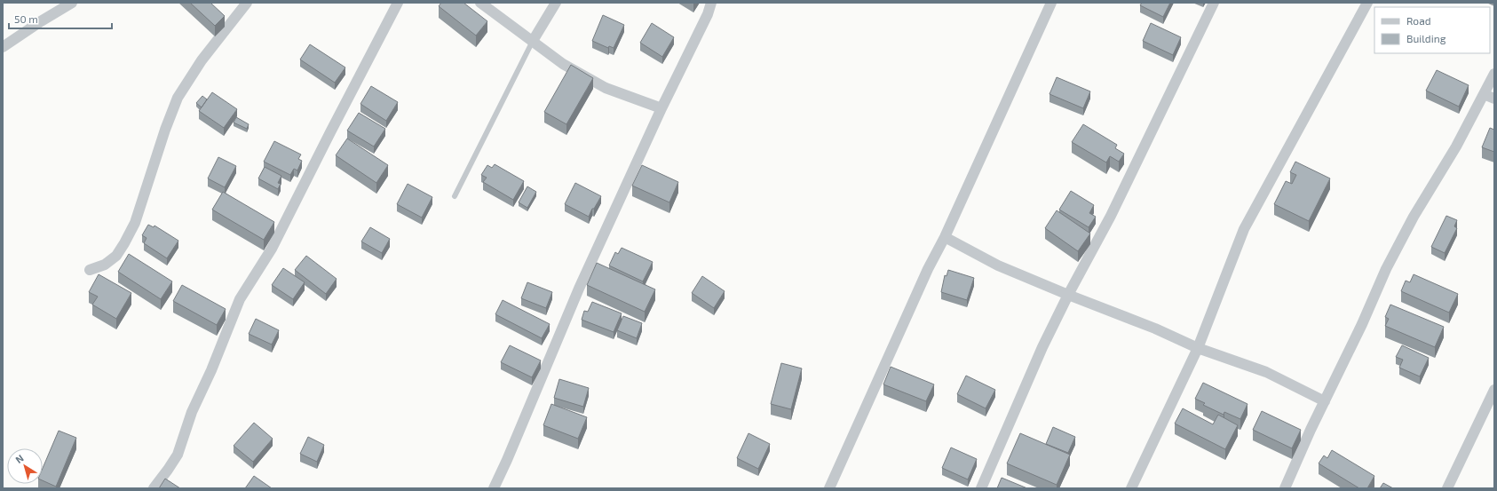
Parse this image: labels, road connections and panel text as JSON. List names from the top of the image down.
{
  "legend": ["Road", "Building"],
  "scale_bar": "50 m",
  "north": "top left"
}
